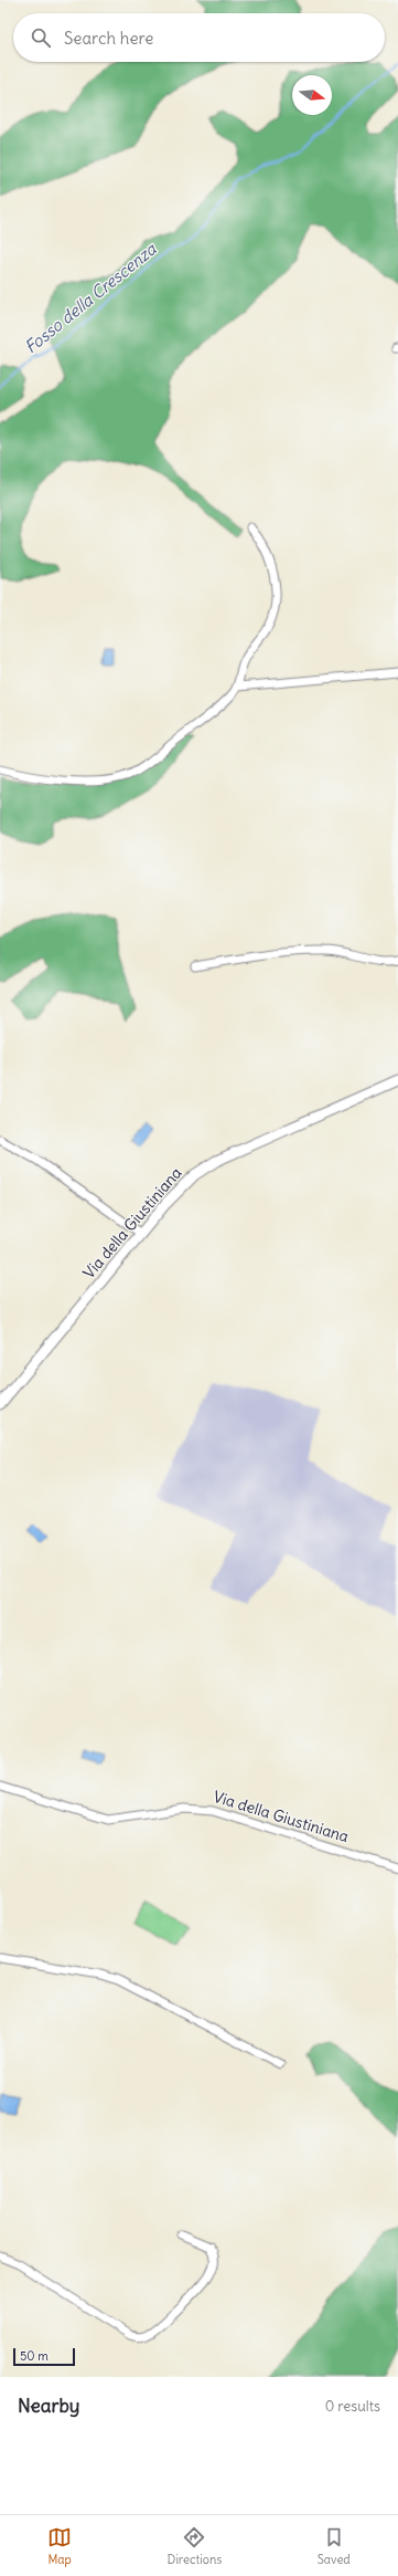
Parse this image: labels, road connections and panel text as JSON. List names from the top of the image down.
{
  "streets": {
    "street": ["Via della Giustiniana"]
  },
  "water": ["Fosso della Crescenza"],
  "scale_bar": "50 m",
  "north": "right",
  "page": {
    "search": "Search here",
    "scale": "50 m",
    "heading": ["Nearby", "0 results"],
    "nav": ["Map", "Directions", "Saved"]
  }
}
